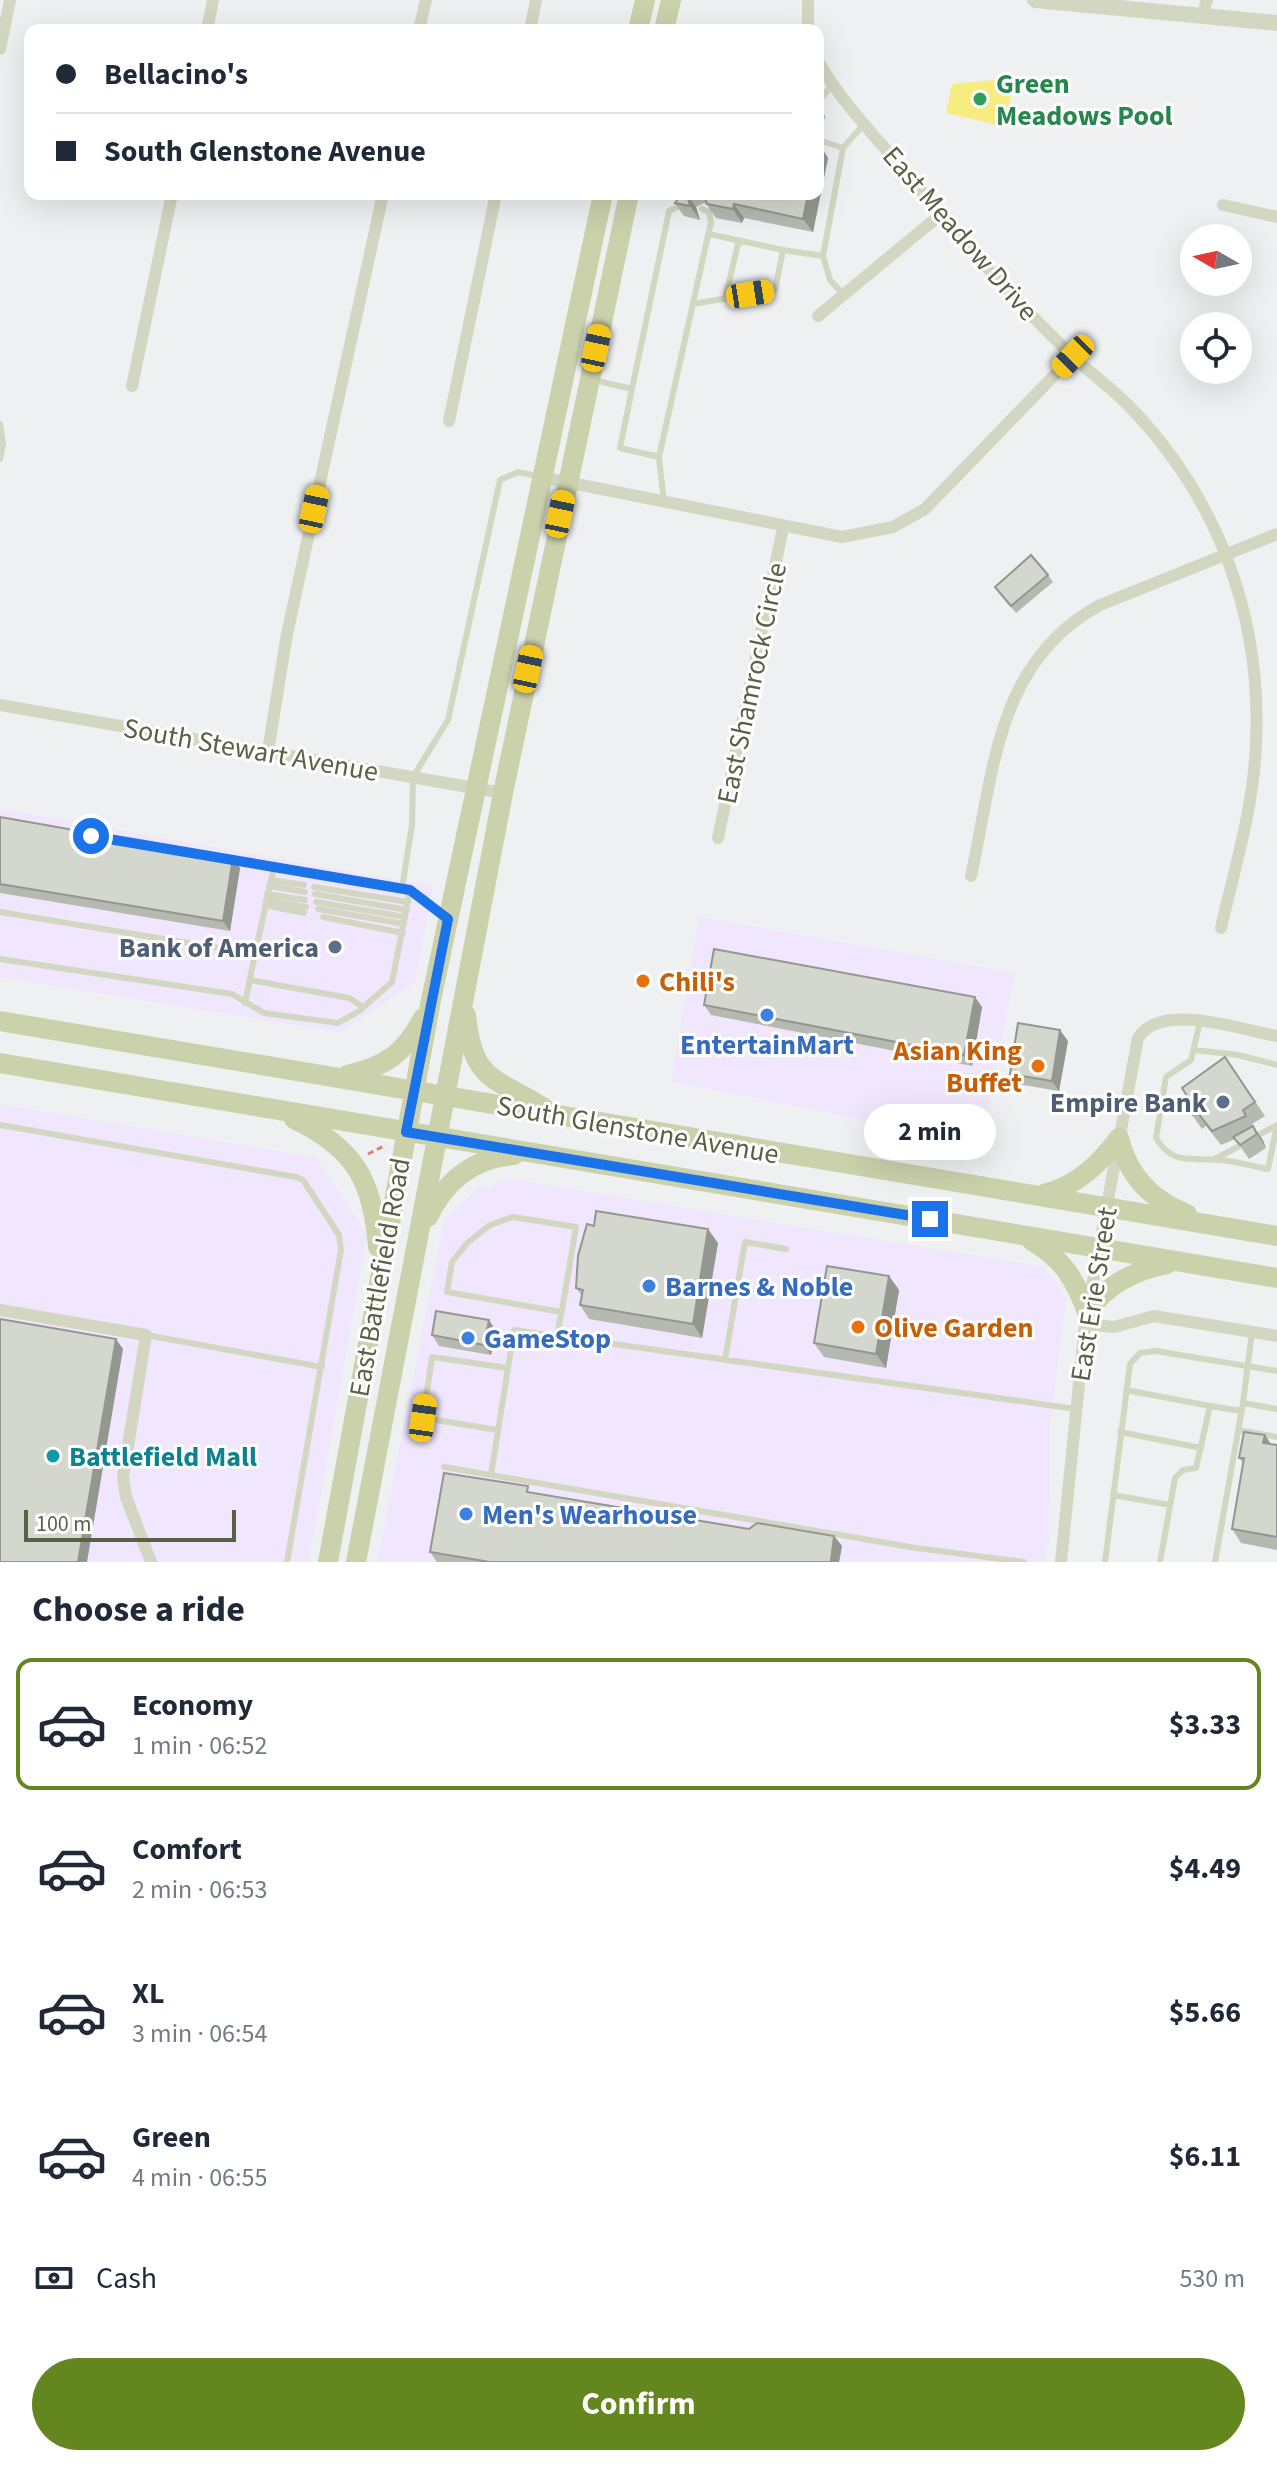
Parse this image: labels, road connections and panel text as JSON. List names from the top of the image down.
{
  "streets": {
    "main road": ["South Glenstone Avenue", "East Battlefield Road"],
    "street": [
      "East Meadow Drive",
      "East Shamrock Circle",
      "South Stewart Avenue",
      "East Erie Street"
    ]
  },
  "crossings": [
    ["South Stewart Avenue", "East Battlefield Road"],
    ["South Glenstone Avenue", "East Battlefield Road"],
    ["South Glenstone Avenue", "East Erie Street"]
  ],
  "places": [
    "Green Meadows Pool",
    "Bank of America",
    "Chili's",
    "EntertainMart",
    "Asian King Buffet",
    "Empire Bank",
    "Barnes & Noble",
    "Olive Garden",
    "GameStop",
    "Battlefield Mall",
    "Men's Wearhouse"
  ],
  "scale_bar": "100 m",
  "north": "left",
  "page": {
    "banner": ["Bellacino's", "South Glenstone Avenue"],
    "bubble": "2 min",
    "scale": "100 m",
    "heading": "Choose a ride",
    "list": [
      {
        "name": "Economy",
        "note": "1 min · 06:52",
        "value": "$3.33"
      },
      {
        "name": "Comfort",
        "note": "2 min · 06:53",
        "value": "$4.49"
      },
      {
        "name": "XL",
        "note": "3 min · 06:54",
        "value": "$5.66"
      },
      {
        "name": "Green",
        "note": "4 min · 06:55",
        "value": "$6.11"
      }
    ],
    "pay": ["Cash", "530 m"],
    "buttons": "Confirm"
  }
}
